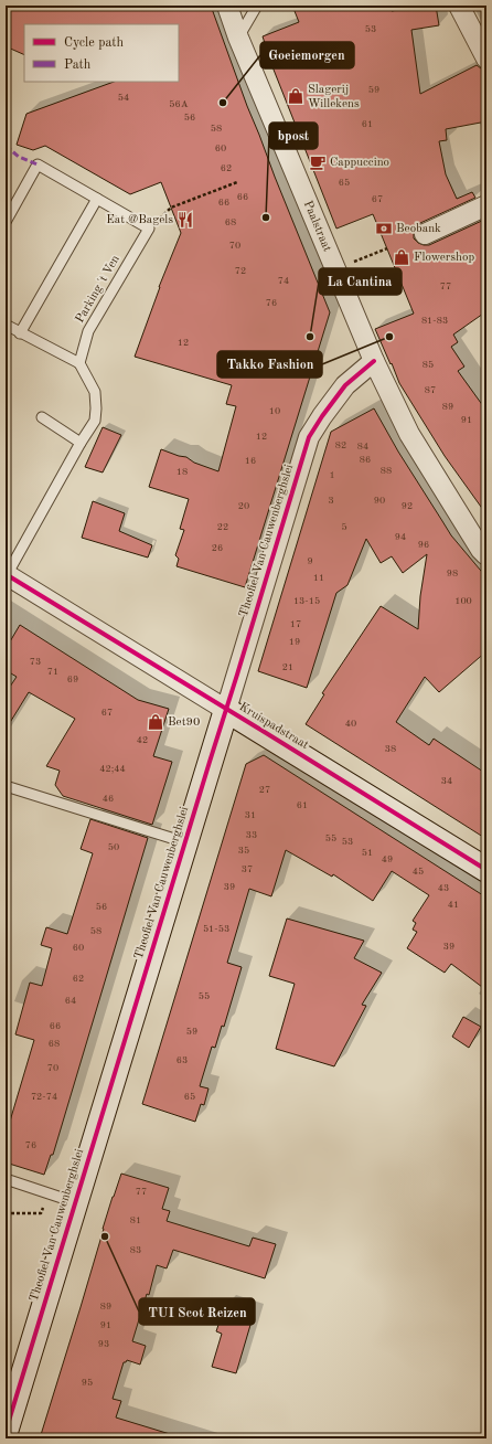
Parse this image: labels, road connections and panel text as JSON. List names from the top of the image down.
{
  "streets": {
    "street": ["Paalstraat", "Theofiel Van Cauwenberghslei", "Kruispadstraat"],
    "lane": ["Parking 't Ven"]
  },
  "crossings": [
    ["Paalstraat", "Theofiel Van Cauwenberghslei"],
    ["Theofiel Van Cauwenberghslei", "Kruispadstraat"]
  ],
  "places": {
    "shop": ["Slagerij Willekens", "Flowershop", "Bet90"],
    "other": [
      "Goeiemorgen",
      "bpost",
      "La Cantina",
      "Takko Fashion",
      "TUI Scot Reizen"
    ],
    "cafe": ["Cappuccino"],
    "restaurant": ["Eat @Bagels"],
    "bank": ["Beobank"]
  },
  "house_numbers": [
    "53",
    "59",
    "54",
    "56A",
    "56",
    "61",
    "58",
    "60",
    "62",
    "65",
    "66",
    "67",
    "66",
    "68",
    "70",
    "72",
    "74",
    "77",
    "76",
    "81-83",
    "12",
    "85",
    "87",
    "89",
    "10",
    "91",
    "12",
    "82",
    "84",
    "86",
    "16",
    "88",
    "18",
    "1",
    "3",
    "90",
    "20",
    "92",
    "22",
    "5",
    "94",
    "96",
    "26",
    "9",
    "98",
    "11",
    "13-15",
    "100",
    "17",
    "19",
    "73",
    "21",
    "71",
    "69",
    "67",
    "40",
    "42",
    "38",
    "42;44",
    "34",
    "27",
    "46",
    "61",
    "31",
    "33",
    "55",
    "53",
    "50",
    "35",
    "51",
    "49",
    "37",
    "45",
    "39",
    "43",
    "41",
    "56",
    "51-53",
    "58",
    "39",
    "60",
    "62",
    "55",
    "64",
    "66",
    "59",
    "68",
    "63",
    "70",
    "72-74",
    "65",
    "76",
    "77",
    "81",
    "83",
    "89",
    "91",
    "93",
    "95"
  ],
  "legend": ["Cycle path", "Path"]
}
